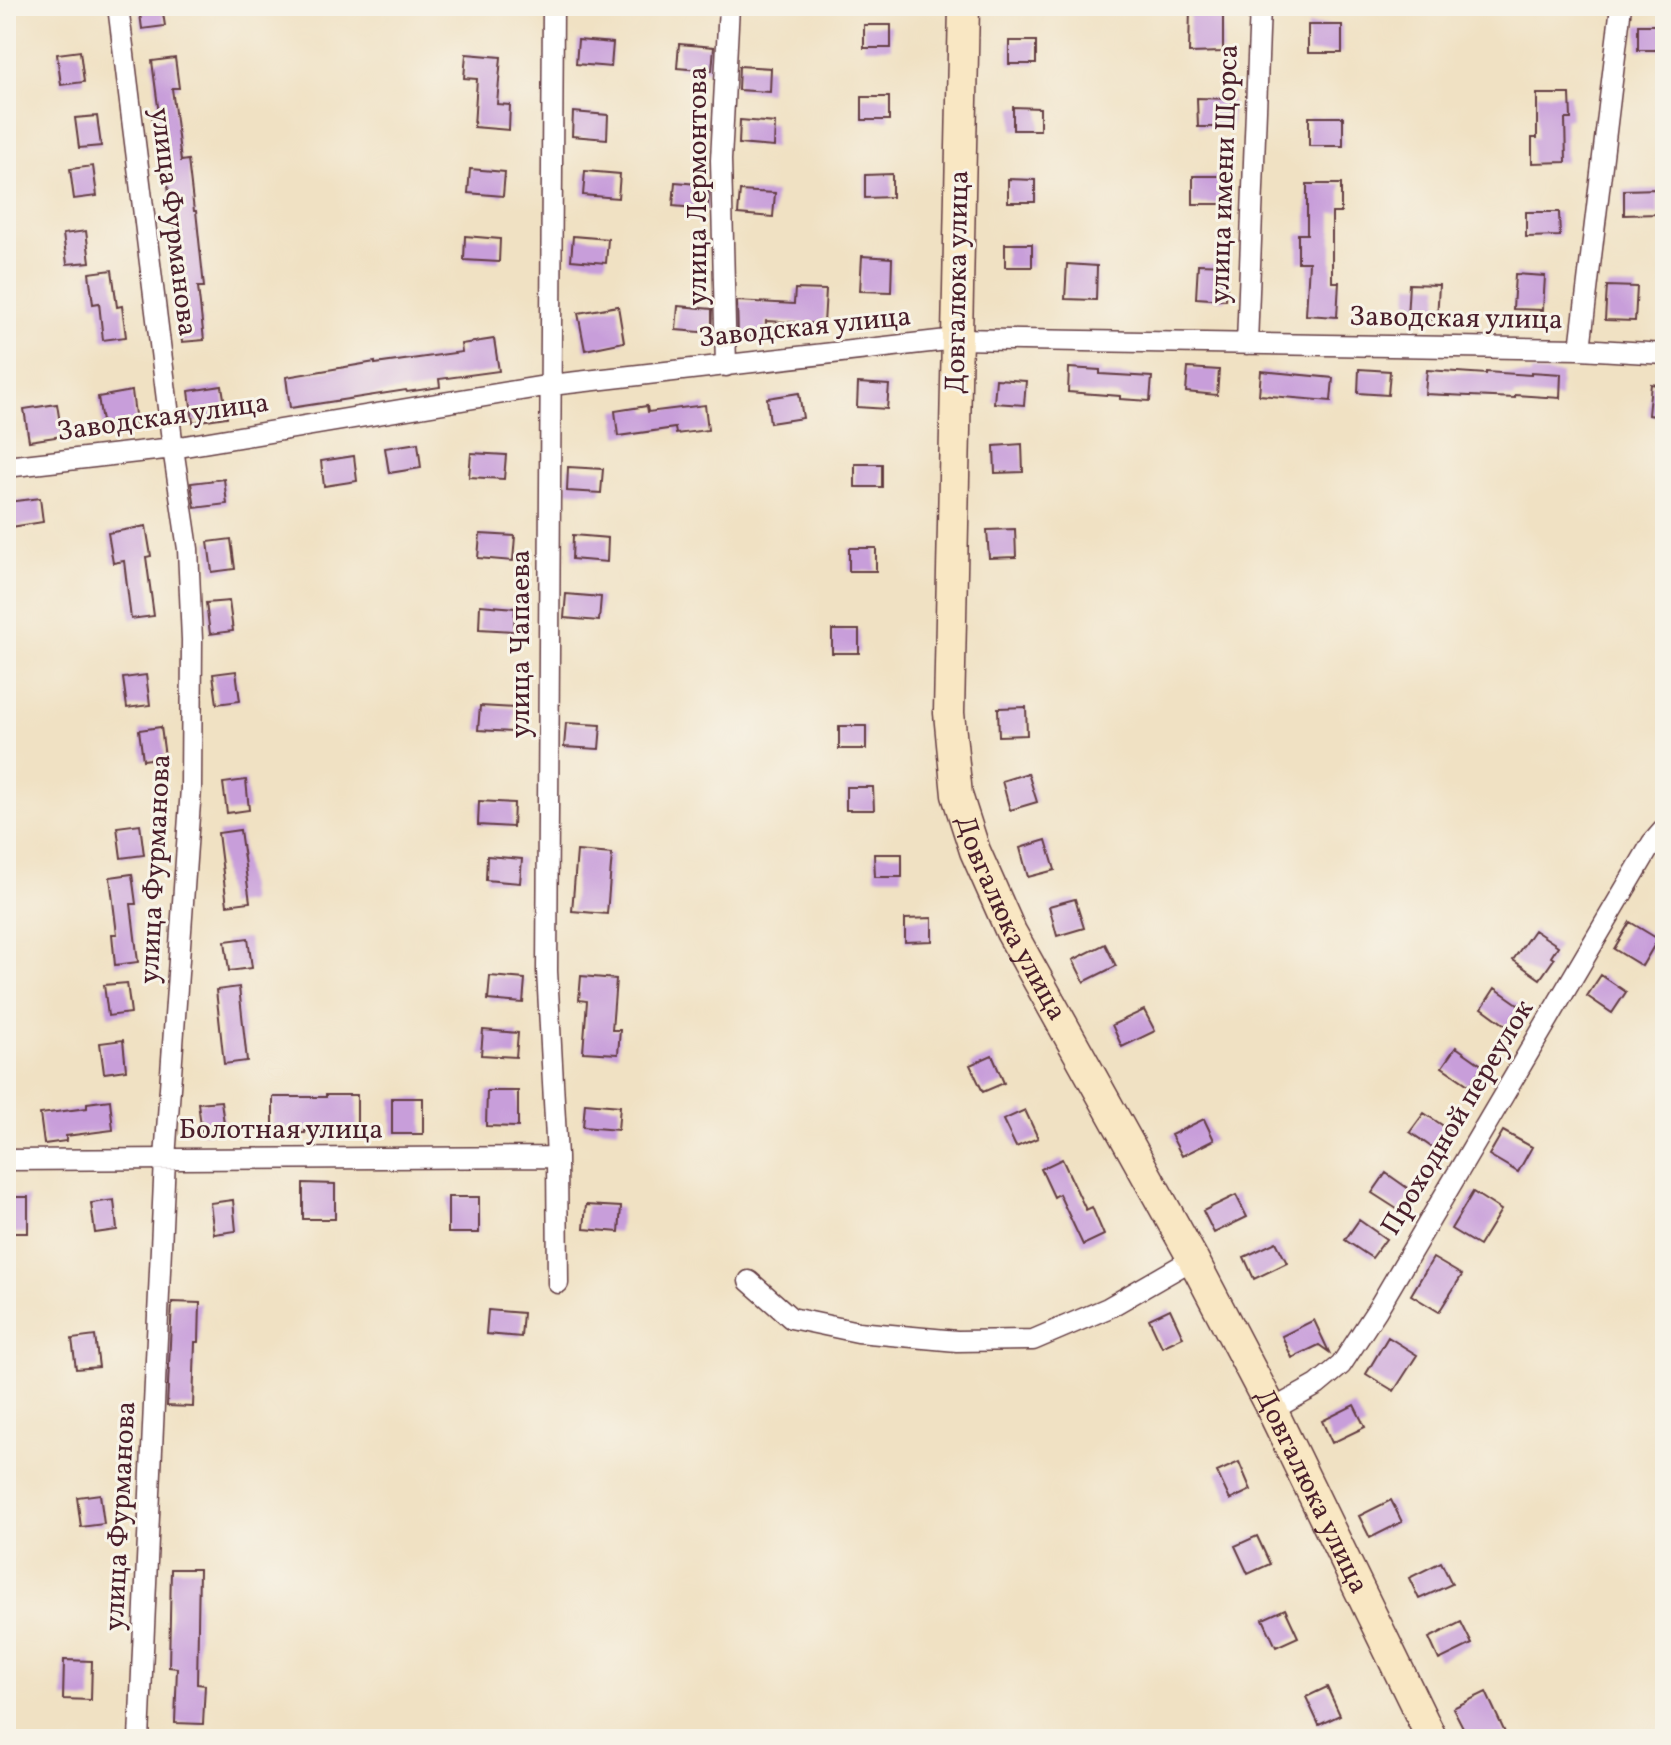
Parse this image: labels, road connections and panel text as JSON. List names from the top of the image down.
{
  "streets": {
    "street": [
      "улица имени Щорса",
      "улица Лермонтова",
      "улица Фурманова",
      "Довгалюка улица",
      "Заводская улица",
      "улица Чапаева",
      "Проходной переулок",
      "Болотная улица"
    ]
  },
  "crossings": [
    ["улица имени Щорса", "Заводская улица"],
    ["улица Лермонтова", "Заводская улица"],
    ["улица Фурманова", "Заводская улица"],
    ["улица Фурманова", "Болотная улица"],
    ["Довгалюка улица", "Заводская улица"],
    ["Довгалюка улица", "Проходной переулок"],
    ["Заводская улица", "улица Чапаева"],
    ["улица Чапаева", "Болотная улица"]
  ]
}
